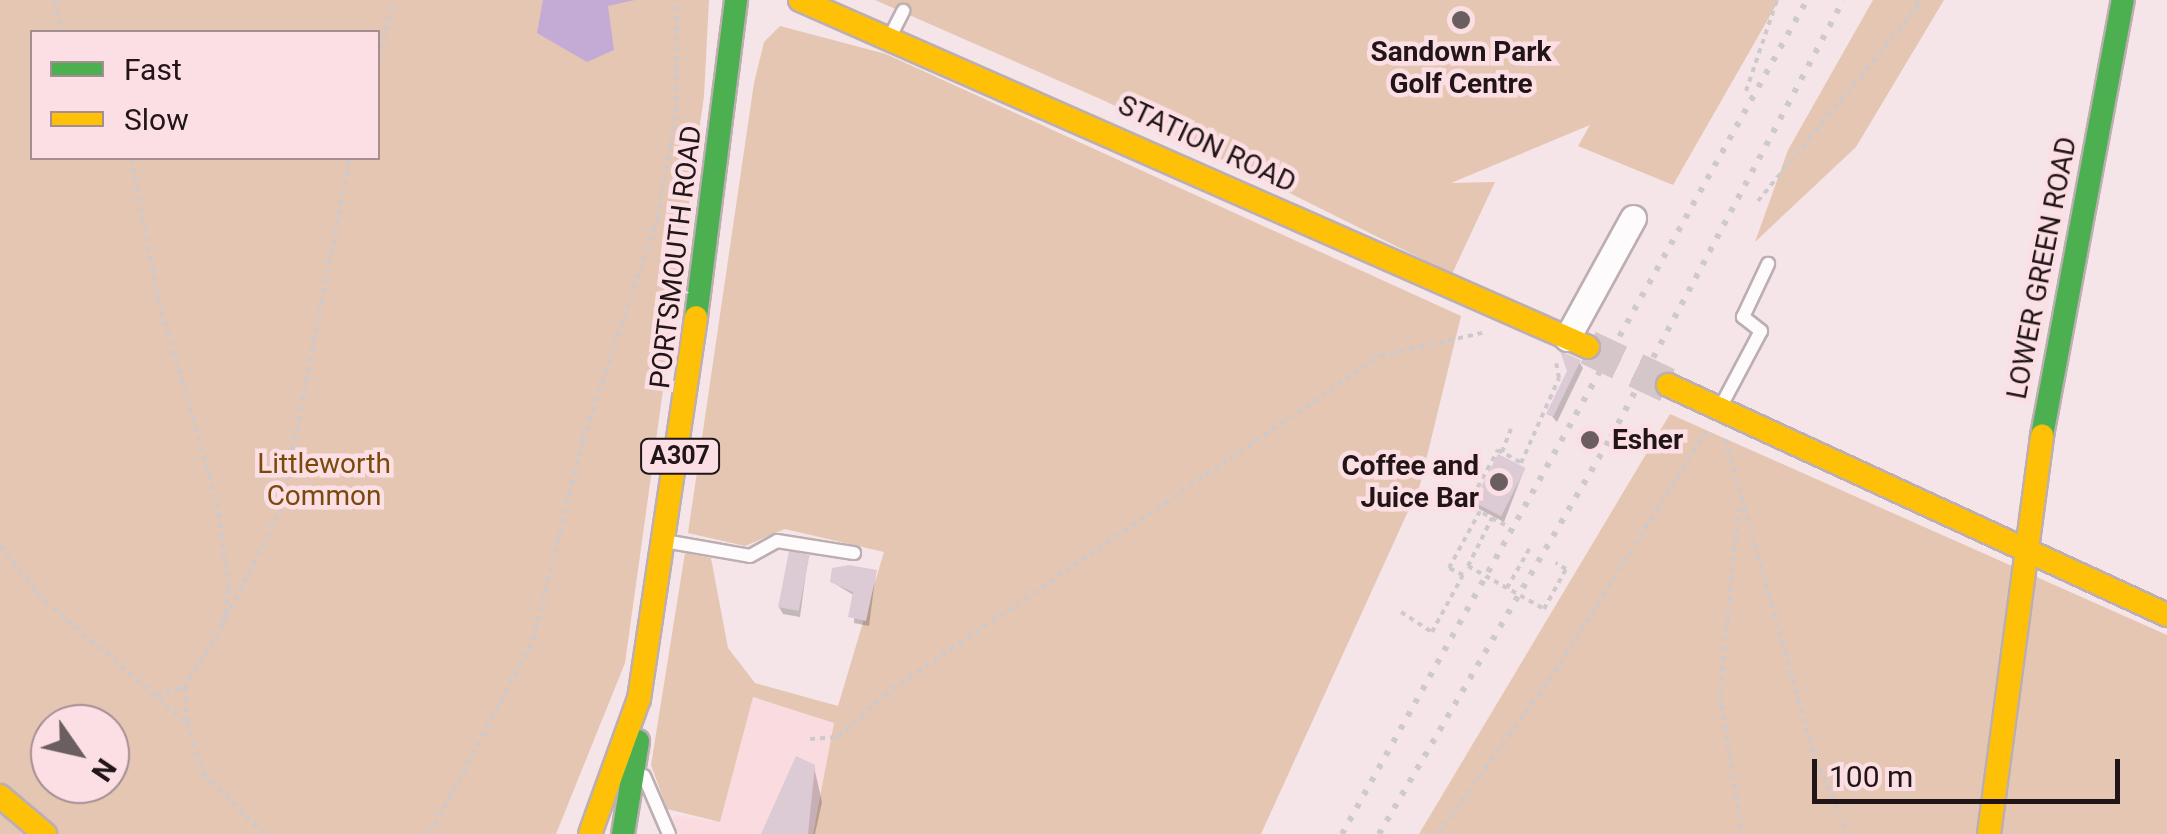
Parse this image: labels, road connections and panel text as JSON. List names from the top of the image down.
{
  "streets": {
    "main road": [
      "STATION ROAD",
      "PORTSMOUTH ROAD",
      "LOWER GREEN ROAD",
      "A307"
    ]
  },
  "parks": ["Littleworth Common"],
  "places": ["Sandown Park Golf Centre", "Esher", "Coffee and Juice Bar"],
  "legend": ["Fast", "Slow"],
  "scale_bar": "100 m",
  "north": "bottom right"
}
